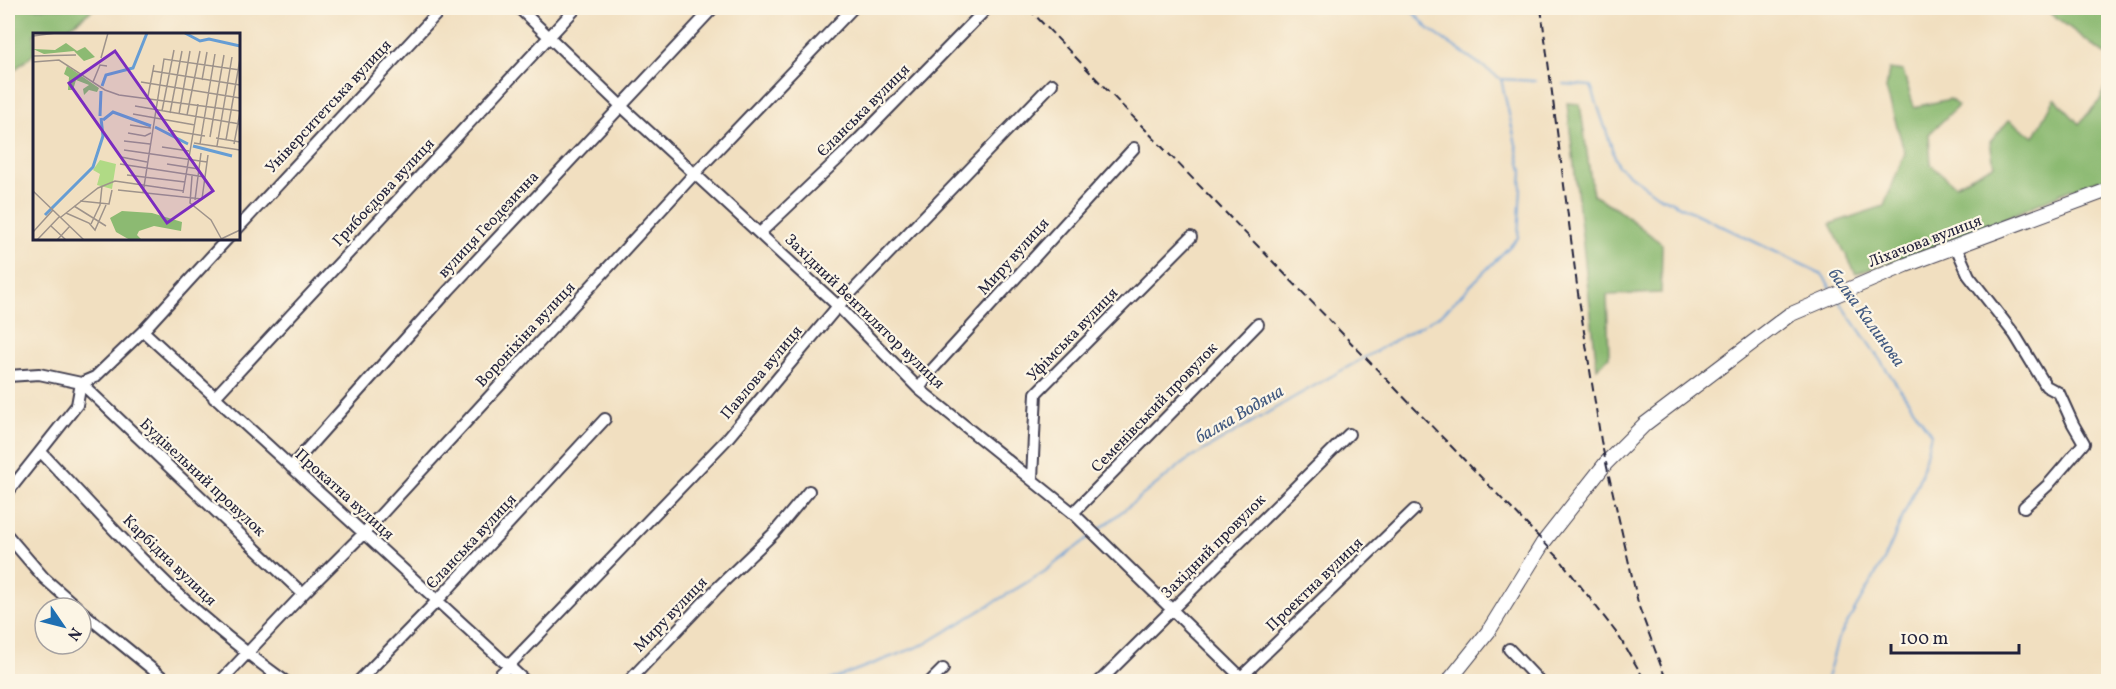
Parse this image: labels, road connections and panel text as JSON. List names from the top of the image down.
{
  "streets": {
    "street": [
      "Університетська вулиця",
      "Єланська вулиця",
      "Грибоєдова вулиця",
      "вулиця Геодезична",
      "Ліхачова вулиця",
      "Миру вулиця",
      "Західний Вентилятор вулиця",
      "Вороніхіна вулиця",
      "Уфімська вулиця",
      "Павлова вулиця",
      "Семенівський провулок",
      "Будівельний провулок",
      "Прокатна вулиця",
      "Західний провулок",
      "Карбідна вулиця",
      "Проектна вулиця"
    ]
  },
  "crossings": [
    ["Єланська вулиця", "Західний Вентилятор вулиця"],
    ["Єланська вулиця", "Прокатна вулиця"],
    ["Грибоєдова вулиця", "Західний Вентилятор вулиця"],
    ["Грибоєдова вулиця", "Прокатна вулиця"],
    ["вулиця Геодезична", "Західний Вентилятор вулиця"],
    ["вулиця Геодезична", "Прокатна вулиця"],
    ["Миру вулиця", "Західний Вентилятор вулиця"],
    ["Західний Вентилятор вулиця", "Вороніхіна вулиця"],
    ["Західний Вентилятор вулиця", "Уфімська вулиця"],
    ["Західний Вентилятор вулиця", "Павлова вулиця"],
    ["Західний Вентилятор вулиця", "Семенівський провулок"],
    ["Західний Вентилятор вулиця", "Західний провулок"],
    ["Західний Вентилятор вулиця", "Проектна вулиця"],
    ["Вороніхіна вулиця", "Будівельний провулок"],
    ["Вороніхіна вулиця", "Прокатна вулиця"],
    ["Вороніхіна вулиця", "Карбідна вулиця"],
    ["Павлова вулиця", "Прокатна вулиця"]
  ],
  "water": ["балка Калинова", "балка Водяна"],
  "scale_bar": "100 m",
  "north": "bottom right"
}
